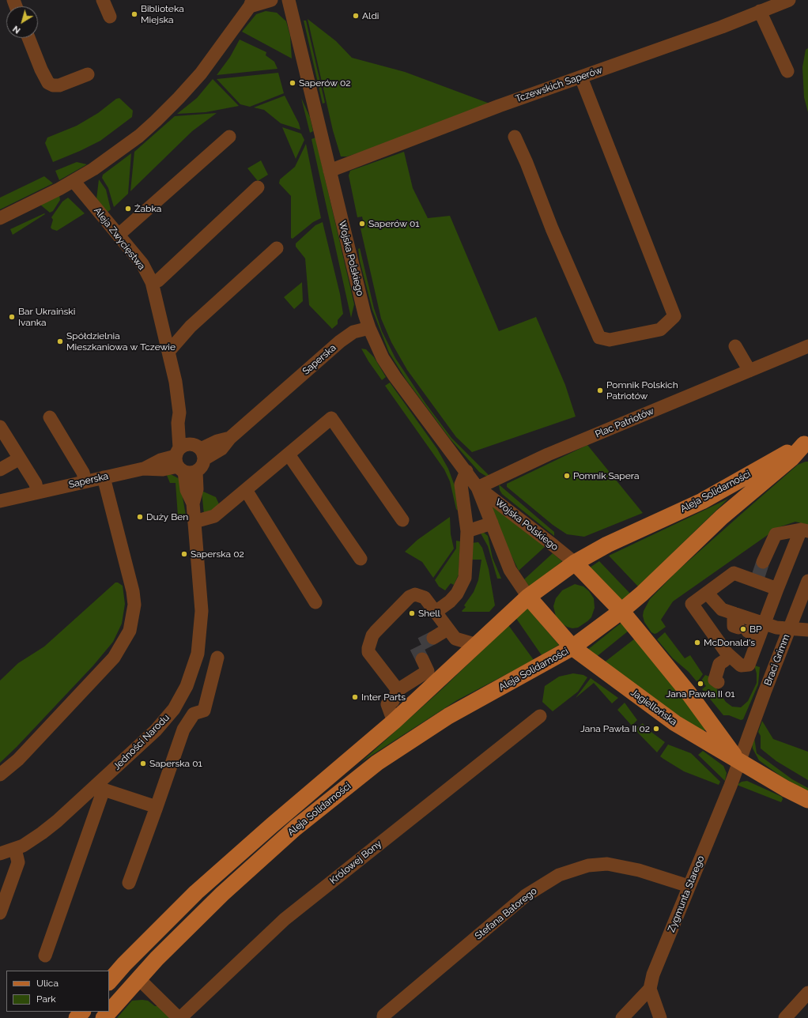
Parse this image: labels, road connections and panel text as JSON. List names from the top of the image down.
{
  "streets": {
    "main road": ["Aleja Solidarności", "Jagiellońska"],
    "street": [
      "Tczewskich Saperów",
      "Aleja Zwycięstwa",
      "Wojska Polskiego",
      "Saperska",
      "Plac Patriotów",
      "Braci Grimm",
      "Jedności Narodu",
      "Królowej Bony",
      "Zygmunta Starego",
      "Stefana Batorego"
    ]
  },
  "crossings": [
    ["Tczewskich Saperów", "Wojska Polskiego"],
    ["Aleja Zwycięstwa", "Saperska"],
    ["Aleja Zwycięstwa", "Jedności Narodu"],
    ["Wojska Polskiego", "Saperska"],
    ["Wojska Polskiego", "Plac Patriotów"],
    ["Wojska Polskiego", "Aleja Solidarności"],
    ["Wojska Polskiego", "Jagiellońska"],
    ["Saperska", "Jedności Narodu"],
    ["Aleja Solidarności", "Jagiellońska"],
    ["Braci Grimm", "Jagiellońska"],
    ["Braci Grimm", "Zygmunta Starego"],
    ["Jagiellońska", "Zygmunta Starego"],
    ["Zygmunta Starego", "Stefana Batorego"]
  ],
  "places": [
    "Biblioteka Miejska",
    "Aldi",
    "Saperów 02",
    "Żabka",
    "Saperów 01",
    "Bar Ukraiński Ivanka",
    "Spółdzielnia Mieszkaniowa w Tczewie",
    "Pomnik Polskich Patriotów",
    "Pomnik Sapera",
    "Duży Ben",
    "Saperska 02",
    "Shell",
    "BP",
    "McDonald's",
    "Jana Pawła II 01",
    "Inter Parts",
    "Jana Pawła II 02",
    "Saperska 01"
  ],
  "legend": ["Ulica", "Park"],
  "north": "bottom left"
}
